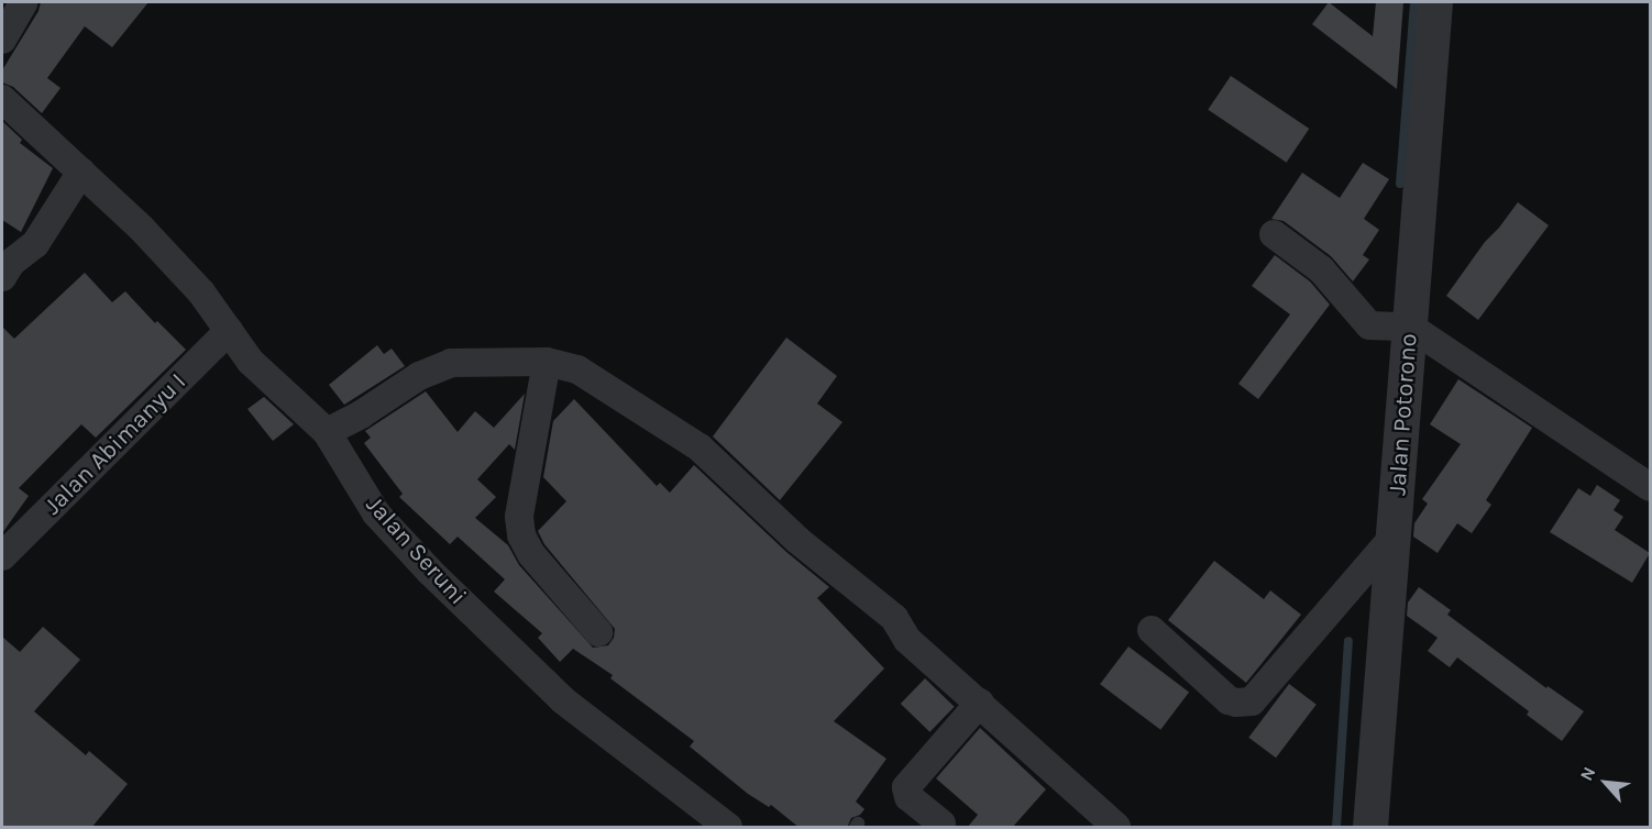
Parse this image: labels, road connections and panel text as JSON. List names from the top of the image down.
{
  "streets": {
    "street": ["Jalan Potorono", "Jalan Abimanyu I", "Jalan Seruni"]
  },
  "crossings": [
    ["Jalan Abimanyu I", "Jalan Seruni"]
  ],
  "north": "top left"
}
